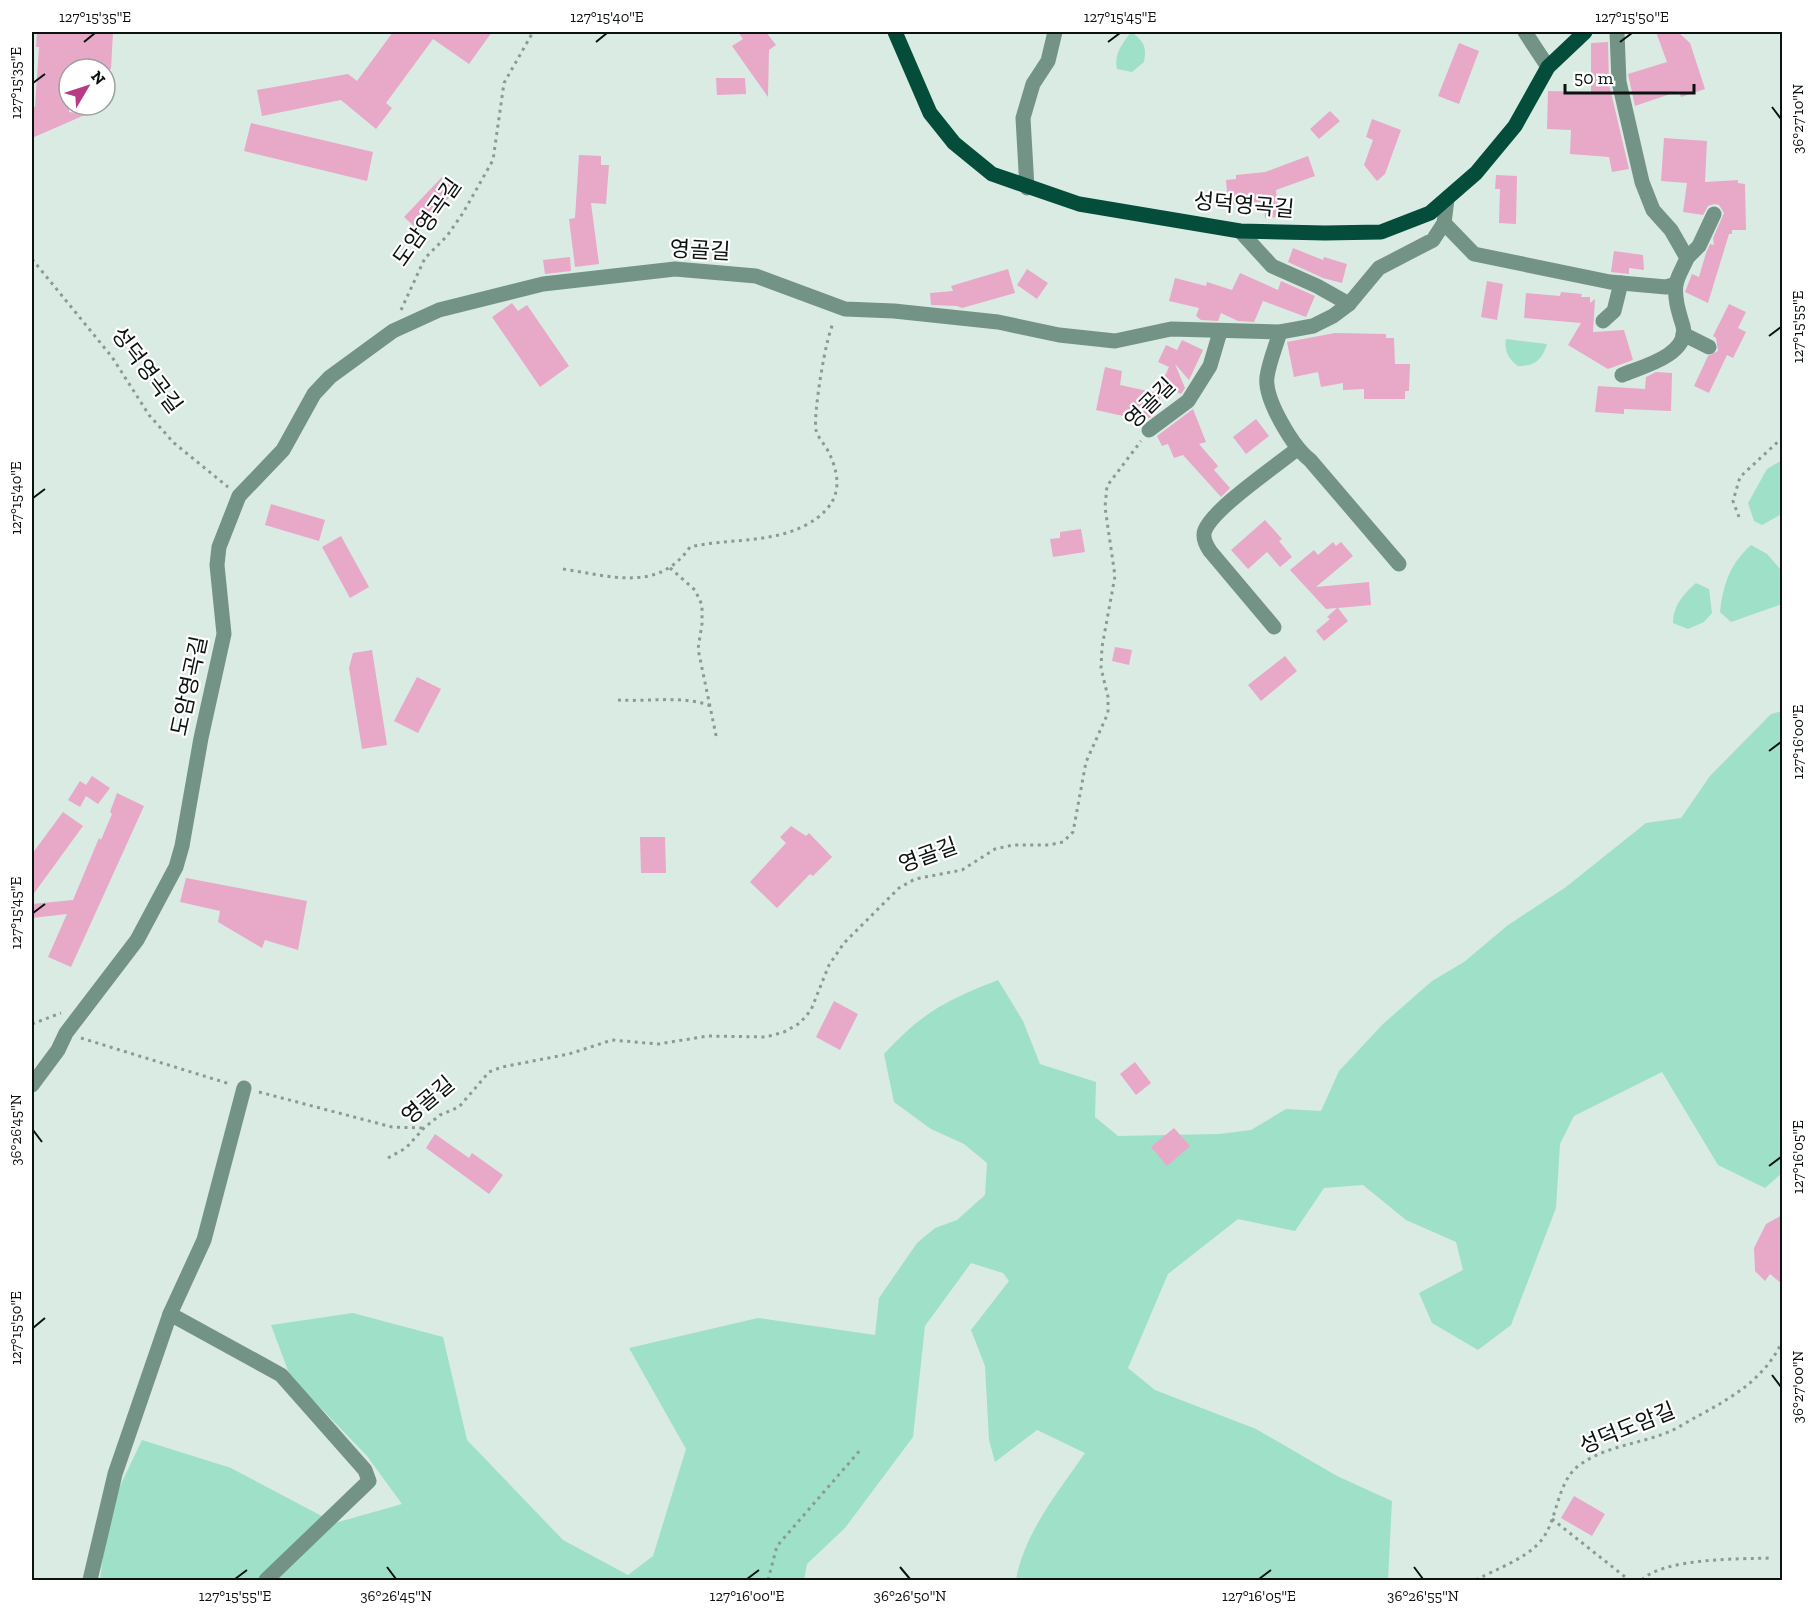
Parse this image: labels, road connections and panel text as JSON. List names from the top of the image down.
{
  "streets": {
    "main road": ["성덕영곡길"],
    "street": ["도암영곡길", "영골길"],
    "path": ["성덕도암길"]
  },
  "crossings": [
    ["성덕영곡길", "도암영곡길"],
    ["도암영곡길", "영골길"]
  ],
  "scale_bar": "50 m",
  "north": "top right",
  "coordinates": [
    "127°15'35\"E",
    "127°15'40\"E",
    "127°15'45\"E",
    "127°15'50\"E",
    "36°27'10\"N",
    "127°15'55\"E",
    "127°16'00\"E",
    "36°26'45\"N",
    "127°16'05\"E",
    "36°27'00\"N",
    "36°26'50\"N",
    "36°26'55\"N"
  ]
}
